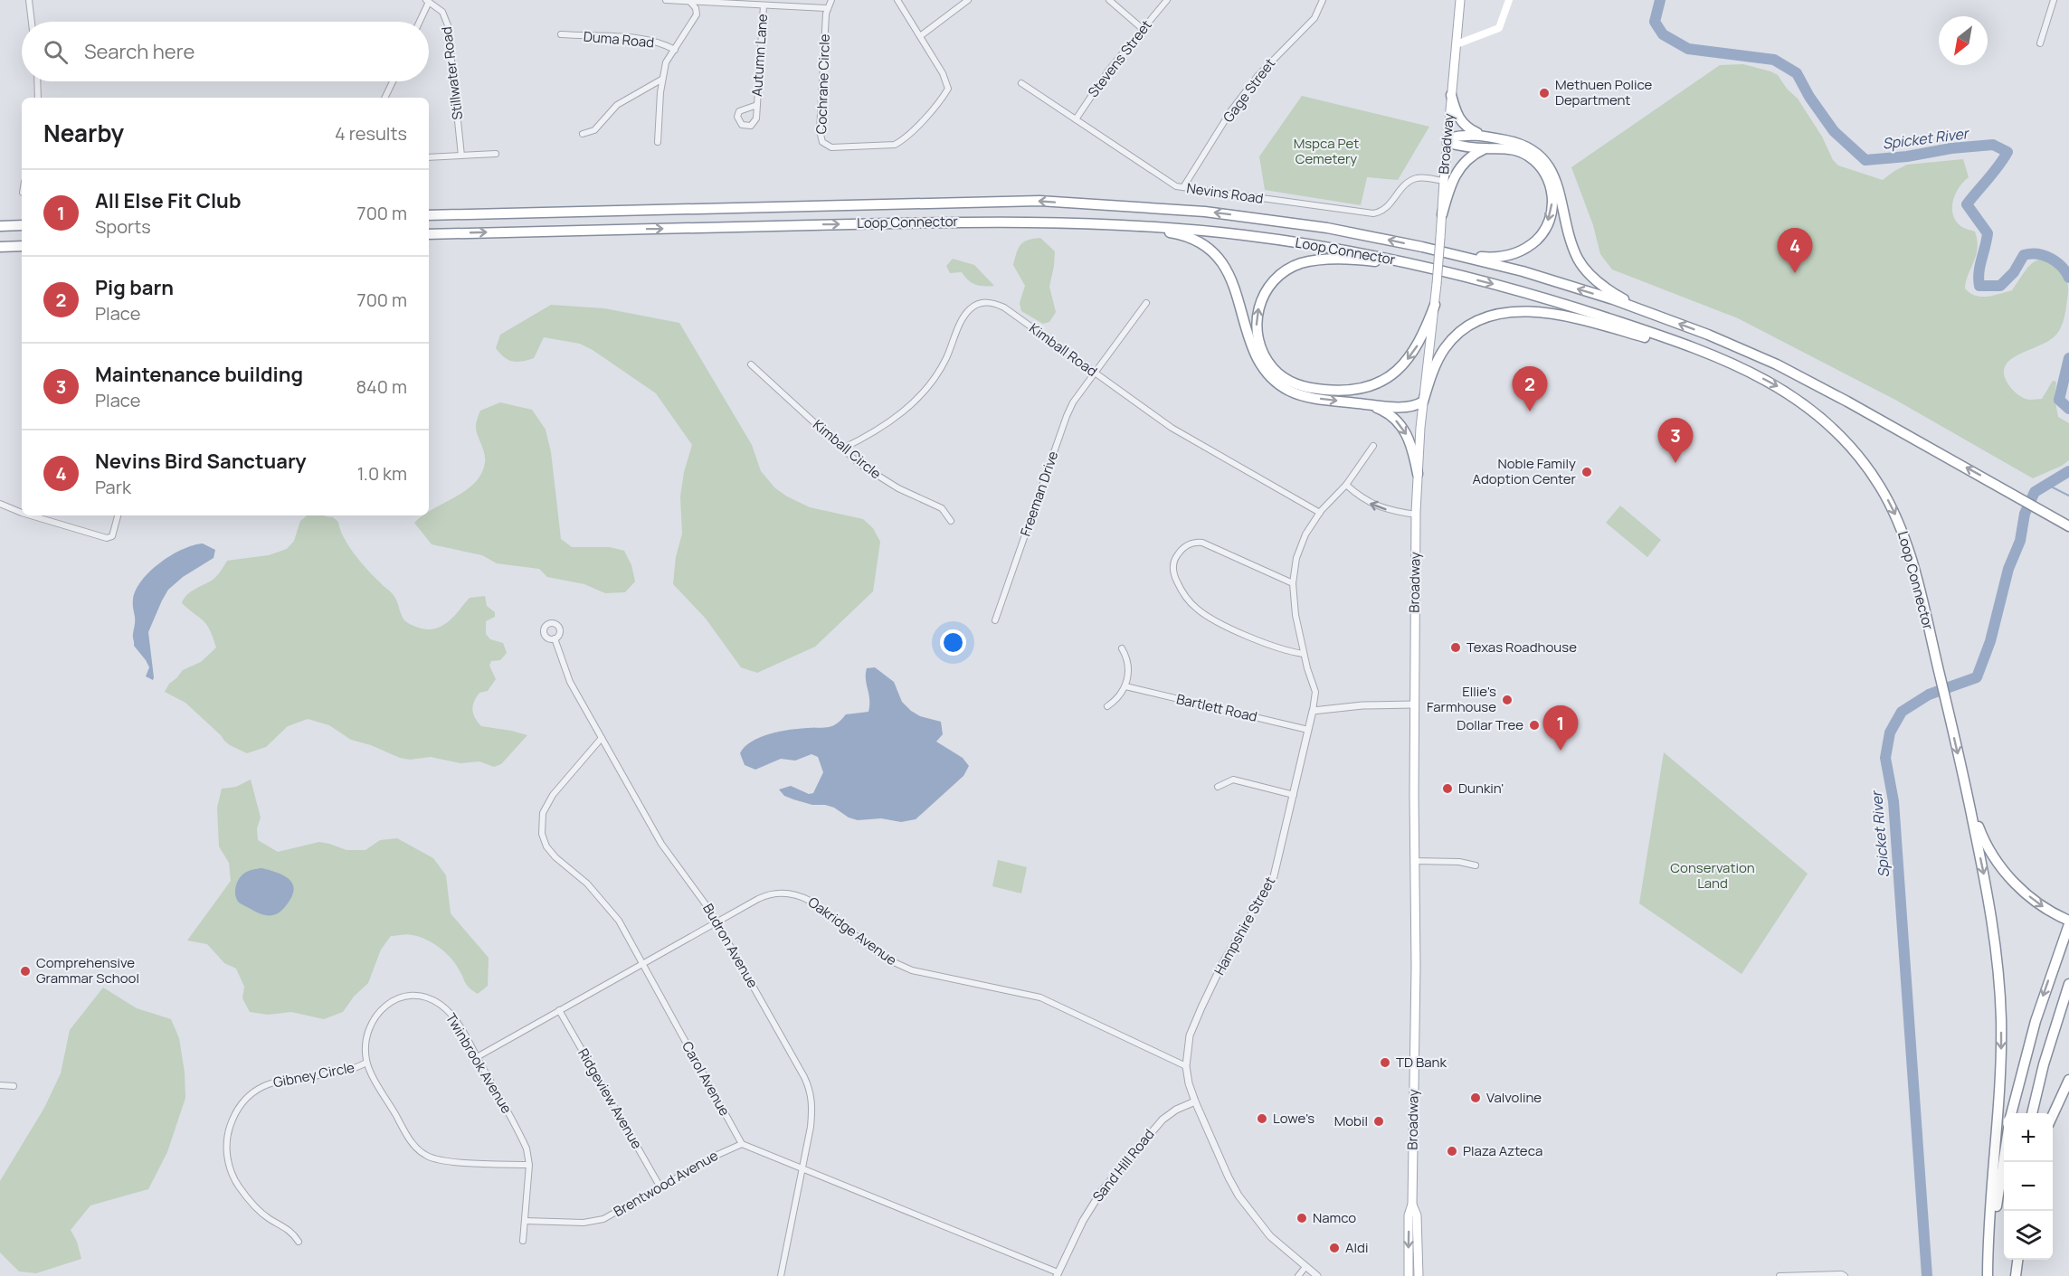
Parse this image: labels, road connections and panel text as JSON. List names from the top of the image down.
{
  "streets": {
    "highway": ["Loop Connector"],
    "main road": ["Broadway"],
    "street": [
      "Duma Road",
      "Autumn Lane",
      "Stevens Street",
      "Stillwater Road",
      "Cochrane Circle",
      "Gage Street",
      "Nevins Road",
      "Kimball Road",
      "Kimball Circle",
      "Freeman Drive",
      "Bartlett Road",
      "Hampshire Street",
      "Oakridge Avenue",
      "Budron Avenue",
      "Twinbrook Avenue",
      "Gibney Circle",
      "Carol Avenue",
      "Ridgeview Avenue",
      "Sand Hill Road",
      "Brentwood Avenue"
    ]
  },
  "crossings": [
    ["Stevens Street", "Nevins Road"],
    ["Gage Street", "Nevins Road"],
    ["Broadway", "Nevins Road"],
    ["Kimball Road", "Kimball Circle"],
    ["Kimball Road", "Freeman Drive"],
    ["Kimball Road", "Hampshire Street"],
    ["Bartlett Road", "Hampshire Street"],
    ["Hampshire Street", "Oakridge Avenue"],
    ["Hampshire Street", "Sand Hill Road"],
    ["Oakridge Avenue", "Budron Avenue"],
    ["Oakridge Avenue", "Twinbrook Avenue"],
    ["Oakridge Avenue", "Carol Avenue"],
    ["Oakridge Avenue", "Ridgeview Avenue"],
    ["Budron Avenue", "Carol Avenue"],
    ["Twinbrook Avenue", "Gibney Circle"],
    ["Twinbrook Avenue", "Brentwood Avenue"],
    ["Carol Avenue", "Brentwood Avenue"],
    ["Ridgeview Avenue", "Brentwood Avenue"]
  ],
  "water": ["Spicket River"],
  "parks": ["Mspca Pet Cemetery", "Conservation Land"],
  "places": [
    "Methuen Police Department",
    "Noble Family Adoption Center",
    "Texas Roadhouse",
    "Ellie's Farmhouse",
    "Dollar Tree",
    "Dunkin'",
    "Comprehensive Grammar School",
    "TD Bank",
    "Valvoline",
    "Lowe's",
    "Mobil",
    "Plaza Azteca",
    "Namco",
    "Aldi"
  ],
  "north": "bottom left",
  "page": {
    "search": "Search here",
    "heading": ["Nearby", "4 results"],
    "list": [
      {
        "mark": "1",
        "name": "All Else Fit Club",
        "note": "Sports",
        "value": "700 m"
      },
      {
        "mark": "2",
        "name": "Pig barn",
        "note": "Place",
        "value": "700 m"
      },
      {
        "mark": "3",
        "name": "Maintenance building",
        "note": "Place",
        "value": "840 m"
      },
      {
        "mark": "4",
        "name": "Nevins Bird Sanctuary",
        "note": "Park",
        "value": "1.0 km"
      }
    ],
    "pins": [
      "4",
      "2",
      "3",
      "1"
    ],
    "map_buttons": ["+", "−"]
  }
}
